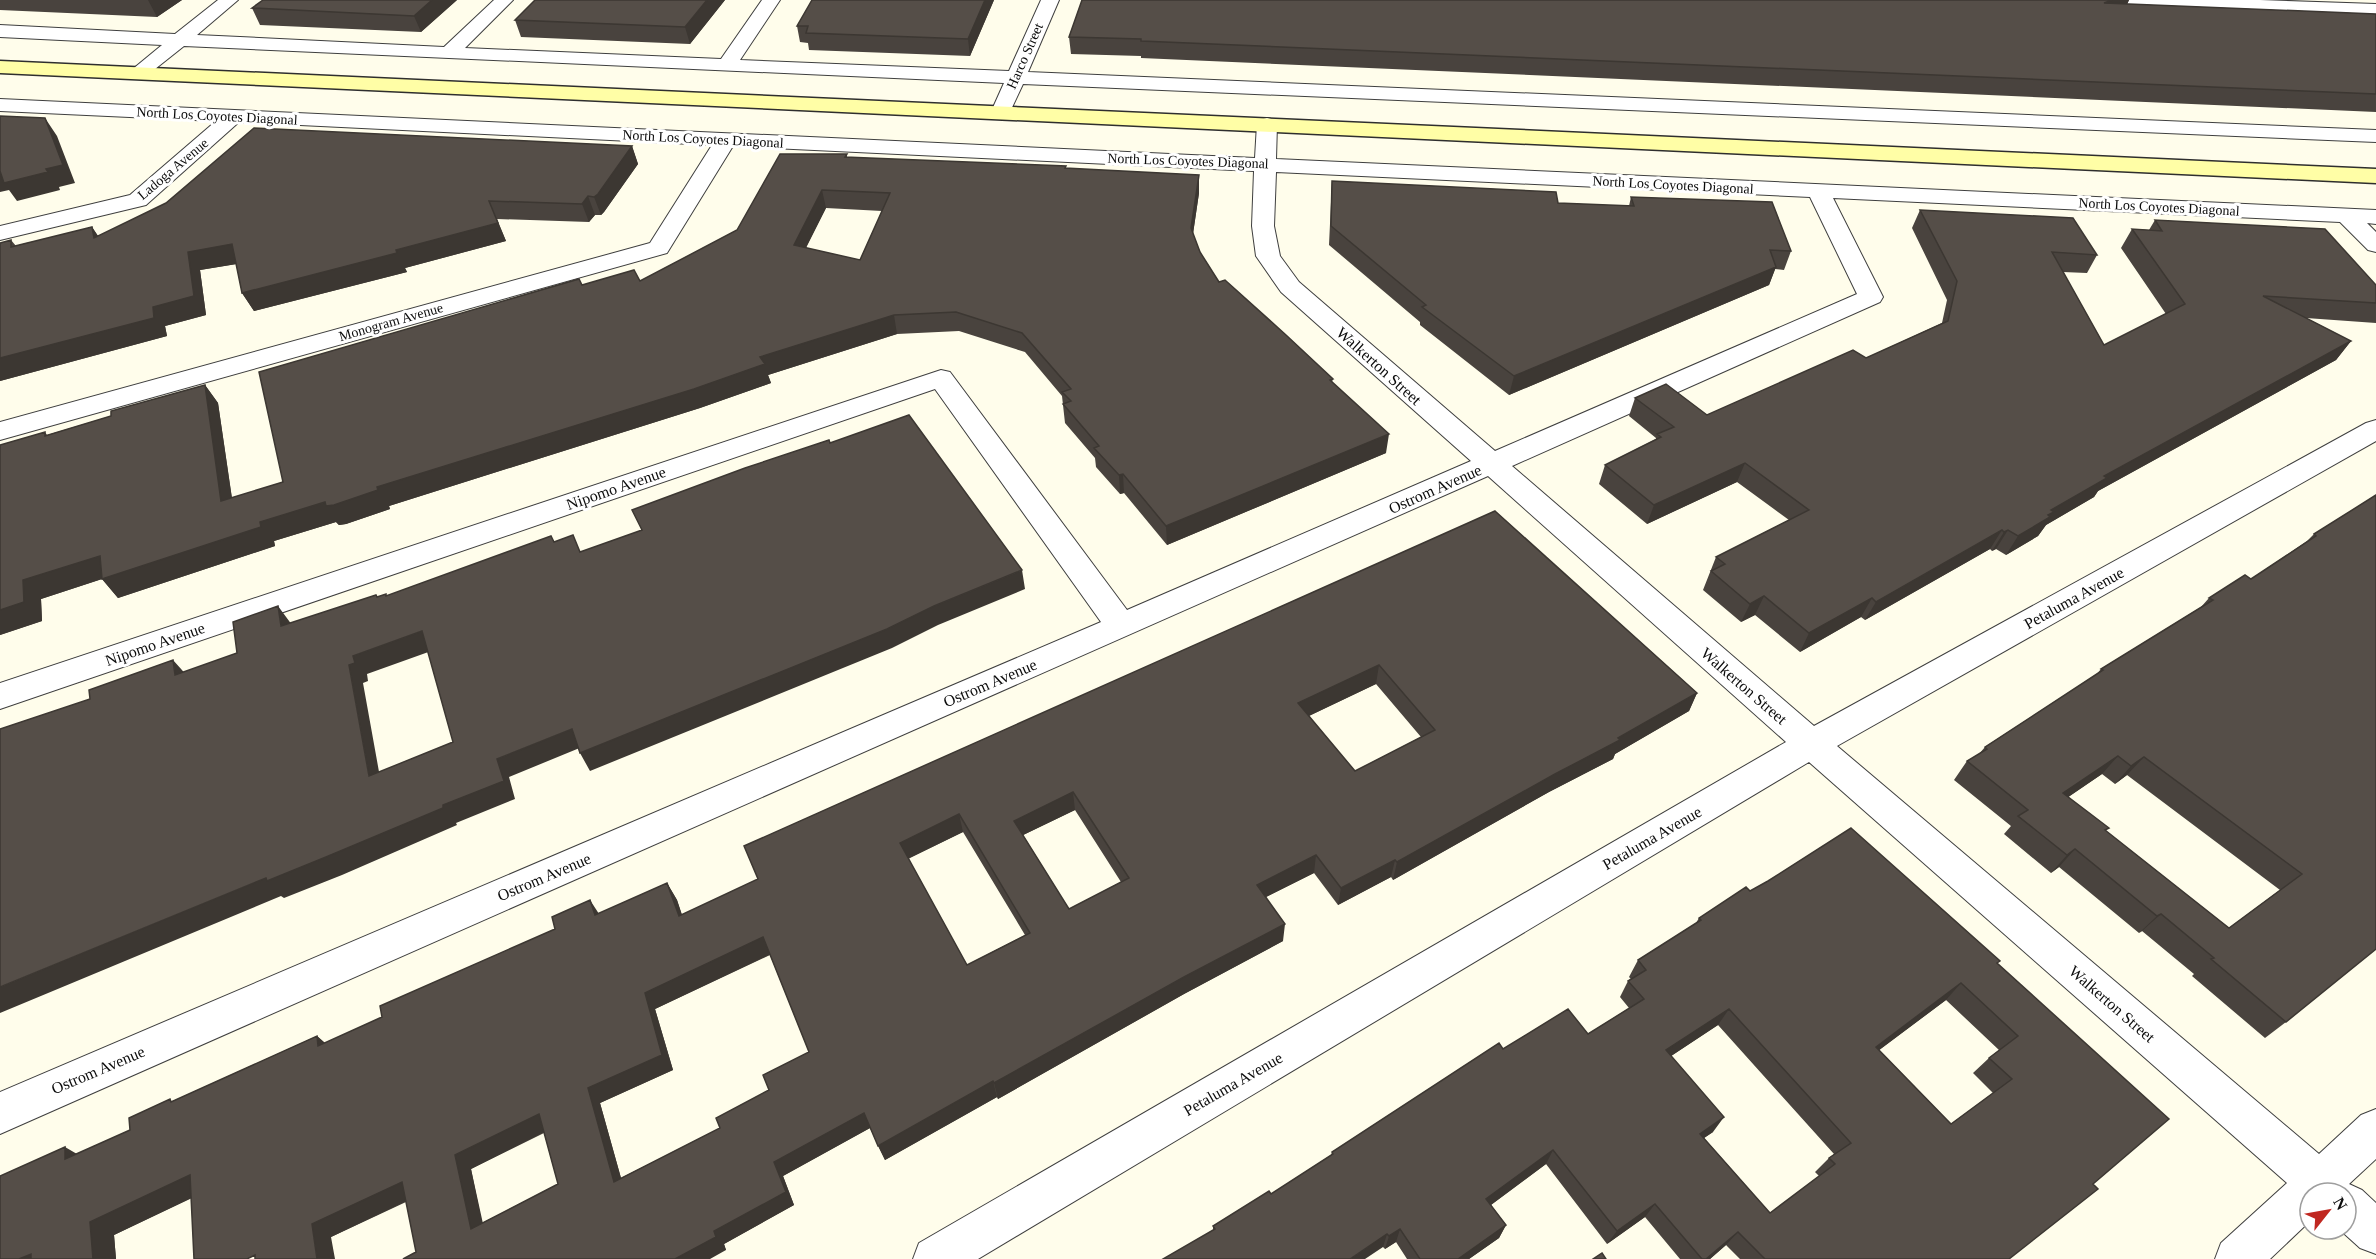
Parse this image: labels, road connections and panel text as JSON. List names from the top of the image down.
{
  "streets": {
    "street": [
      "Harco Street",
      "North Los Coyotes Diagonal",
      "Ladoga Avenue",
      "Monogram Avenue",
      "Walkerton Street",
      "Nipomo Avenue",
      "Ostrom Avenue",
      "Petaluma Avenue"
    ]
  },
  "crossings": [
    ["North Los Coyotes Diagonal", "Ladoga Avenue"],
    ["North Los Coyotes Diagonal", "Monogram Avenue"],
    ["North Los Coyotes Diagonal", "Walkerton Street"],
    ["North Los Coyotes Diagonal", "Ostrom Avenue"],
    ["Walkerton Street", "Ostrom Avenue"],
    ["Walkerton Street", "Petaluma Avenue"],
    ["Nipomo Avenue", "Ostrom Avenue"]
  ],
  "north": "top right"
}
